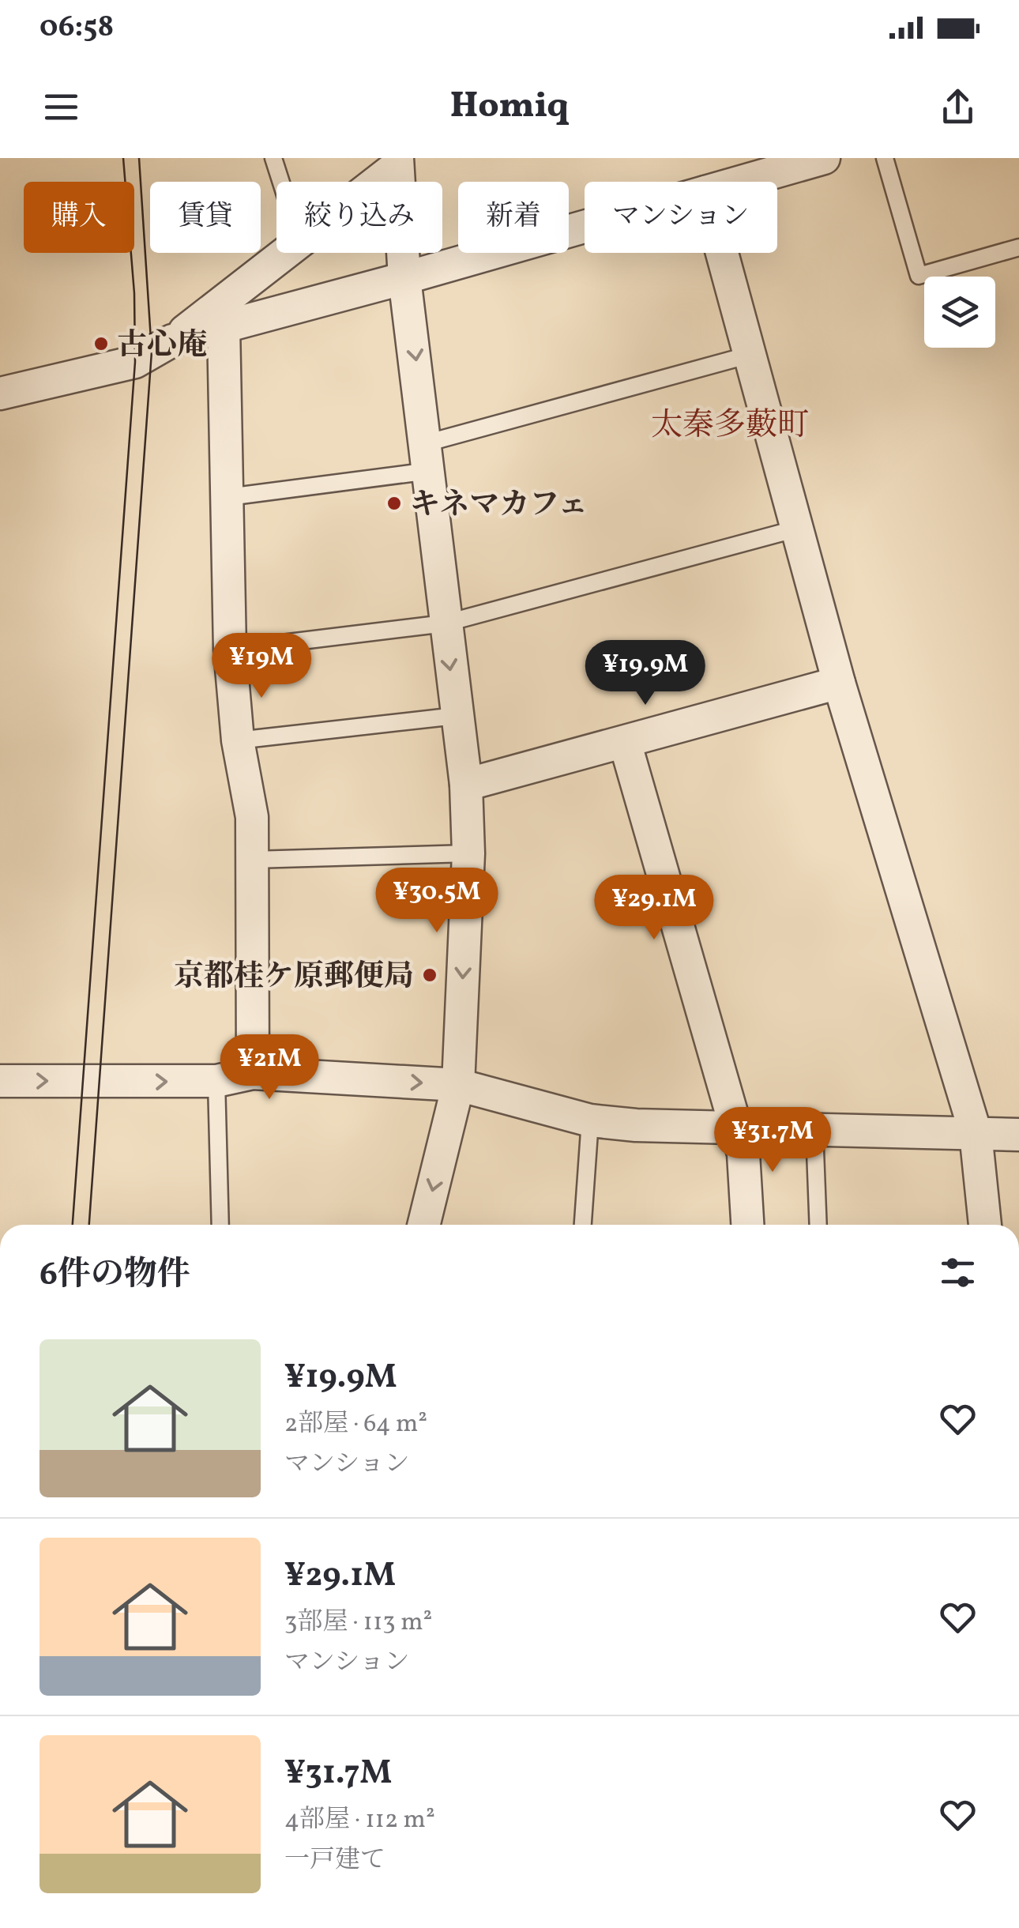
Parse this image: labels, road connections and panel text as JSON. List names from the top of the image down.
{
  "districts": ["太秦多藪町"],
  "places": ["古心庵", "キネマカフェ", "京都桂ケ原郵便局"],
  "page": {
    "status": "06:58",
    "header": "Homiq",
    "chip": [
      "購入",
      "賃貸",
      "絞り込み",
      "新着",
      "マンション"
    ],
    "price": [
      "¥19M",
      "¥19.9M",
      "¥30.5M",
      "¥29.1M",
      "¥21M",
      "¥31.7M"
    ],
    "heading": "6件の物件",
    "list": [
      {
        "name": "¥19.9M",
        "note": "2部屋 · 64 m² · マンション"
      },
      {
        "name": "¥29.1M",
        "note": "3部屋 · 113 m² · マンション"
      },
      {
        "name": "¥31.7M",
        "note": "4部屋 · 112 m² · 一戸建て"
      }
    ]
  }
}
